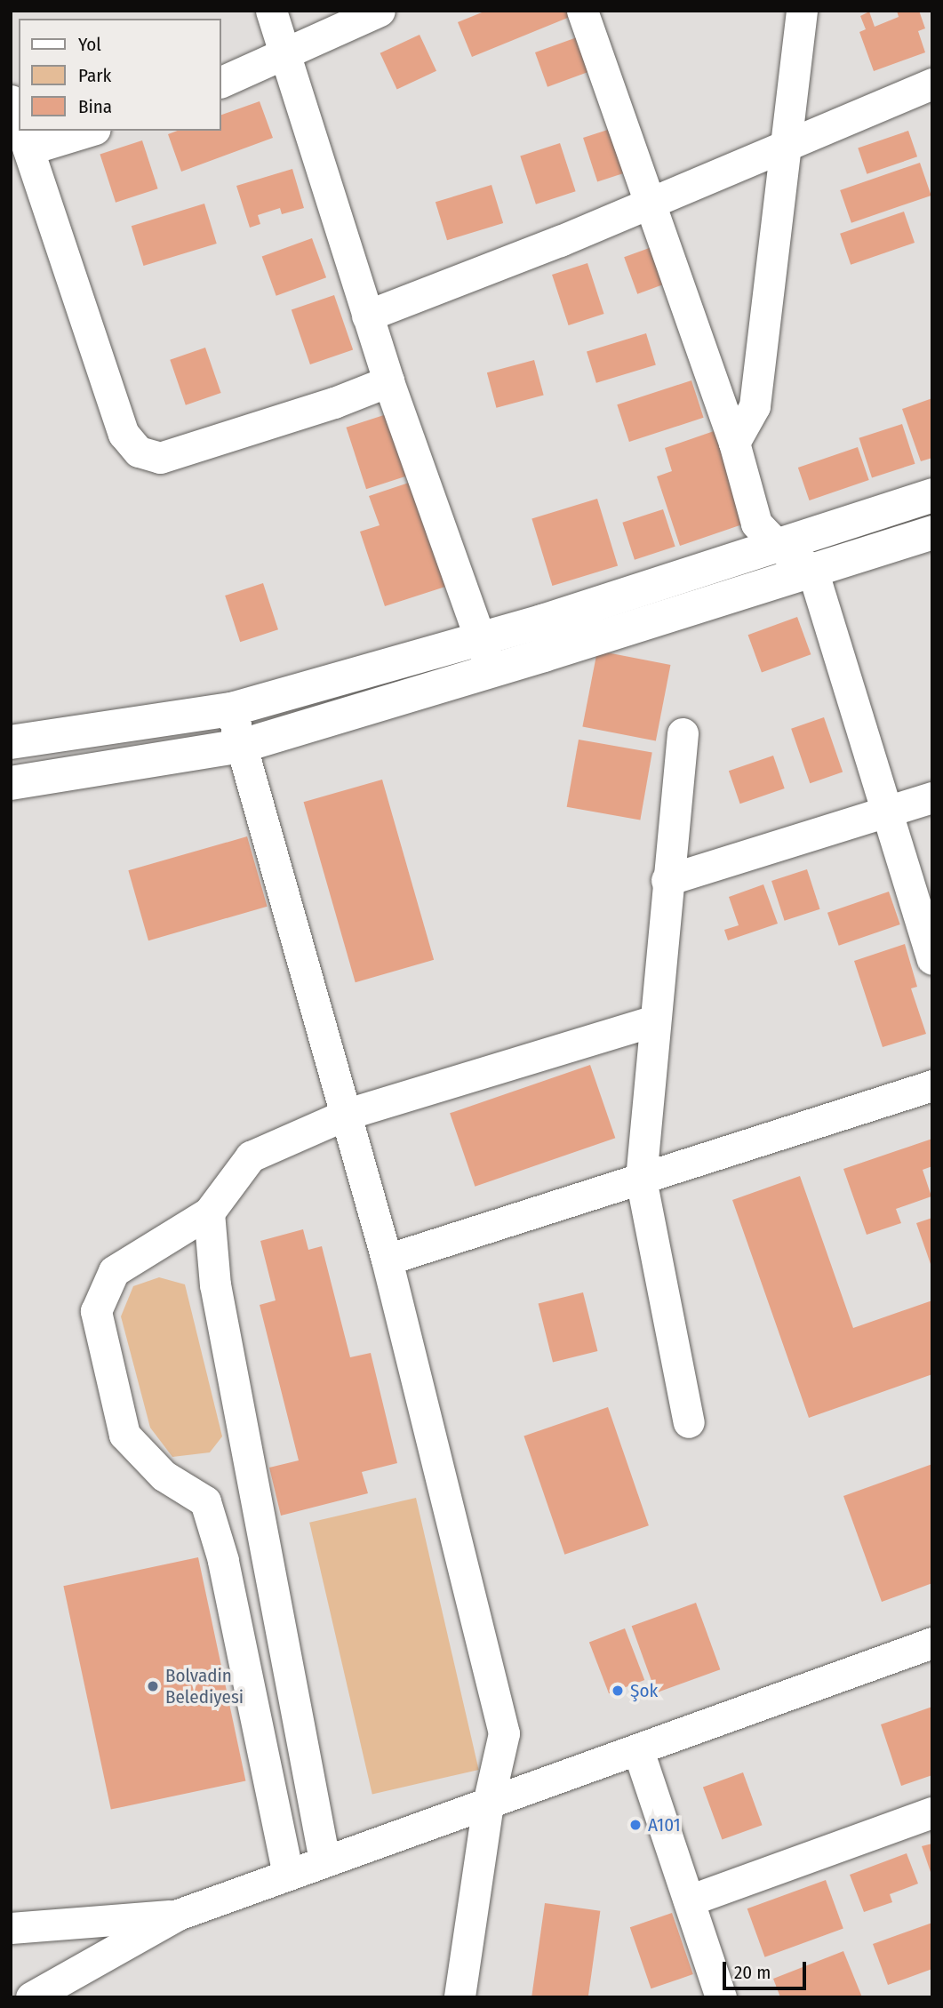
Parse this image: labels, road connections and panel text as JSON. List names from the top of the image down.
{
  "places": ["Bolvadin Belediyesi", "Şok", "A101"],
  "legend": ["Yol", "Park", "Bina"],
  "scale_bar": "20 m"
}
